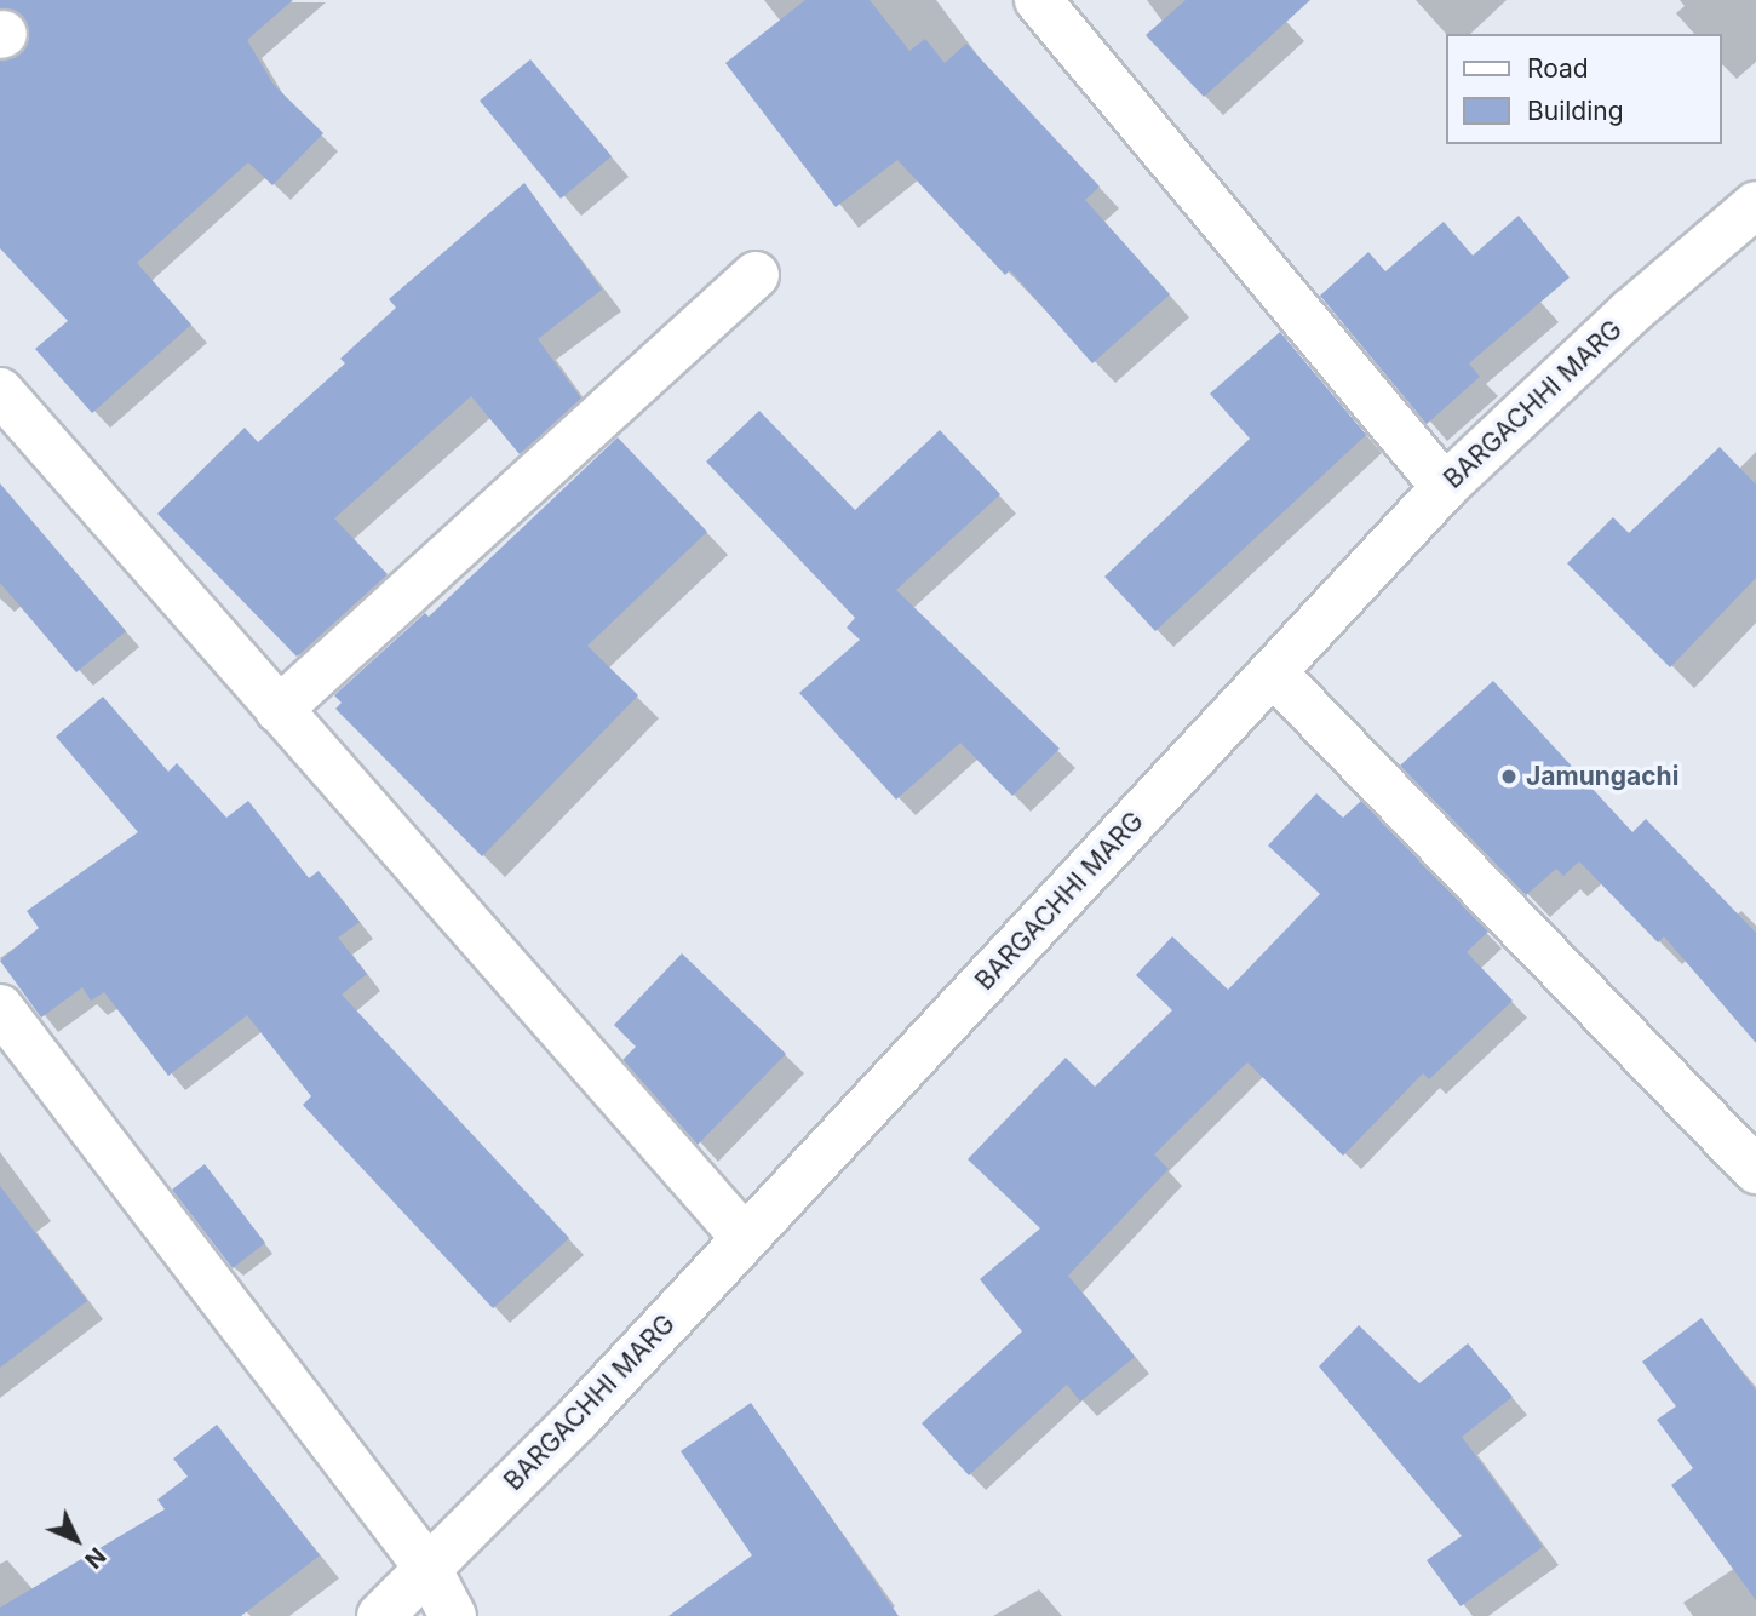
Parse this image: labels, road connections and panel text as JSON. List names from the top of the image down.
{
  "streets": {
    "street": ["BARGACHHI MARG"]
  },
  "places": ["Jamungachi"],
  "legend": ["Road", "Building"],
  "north": "bottom right"
}
